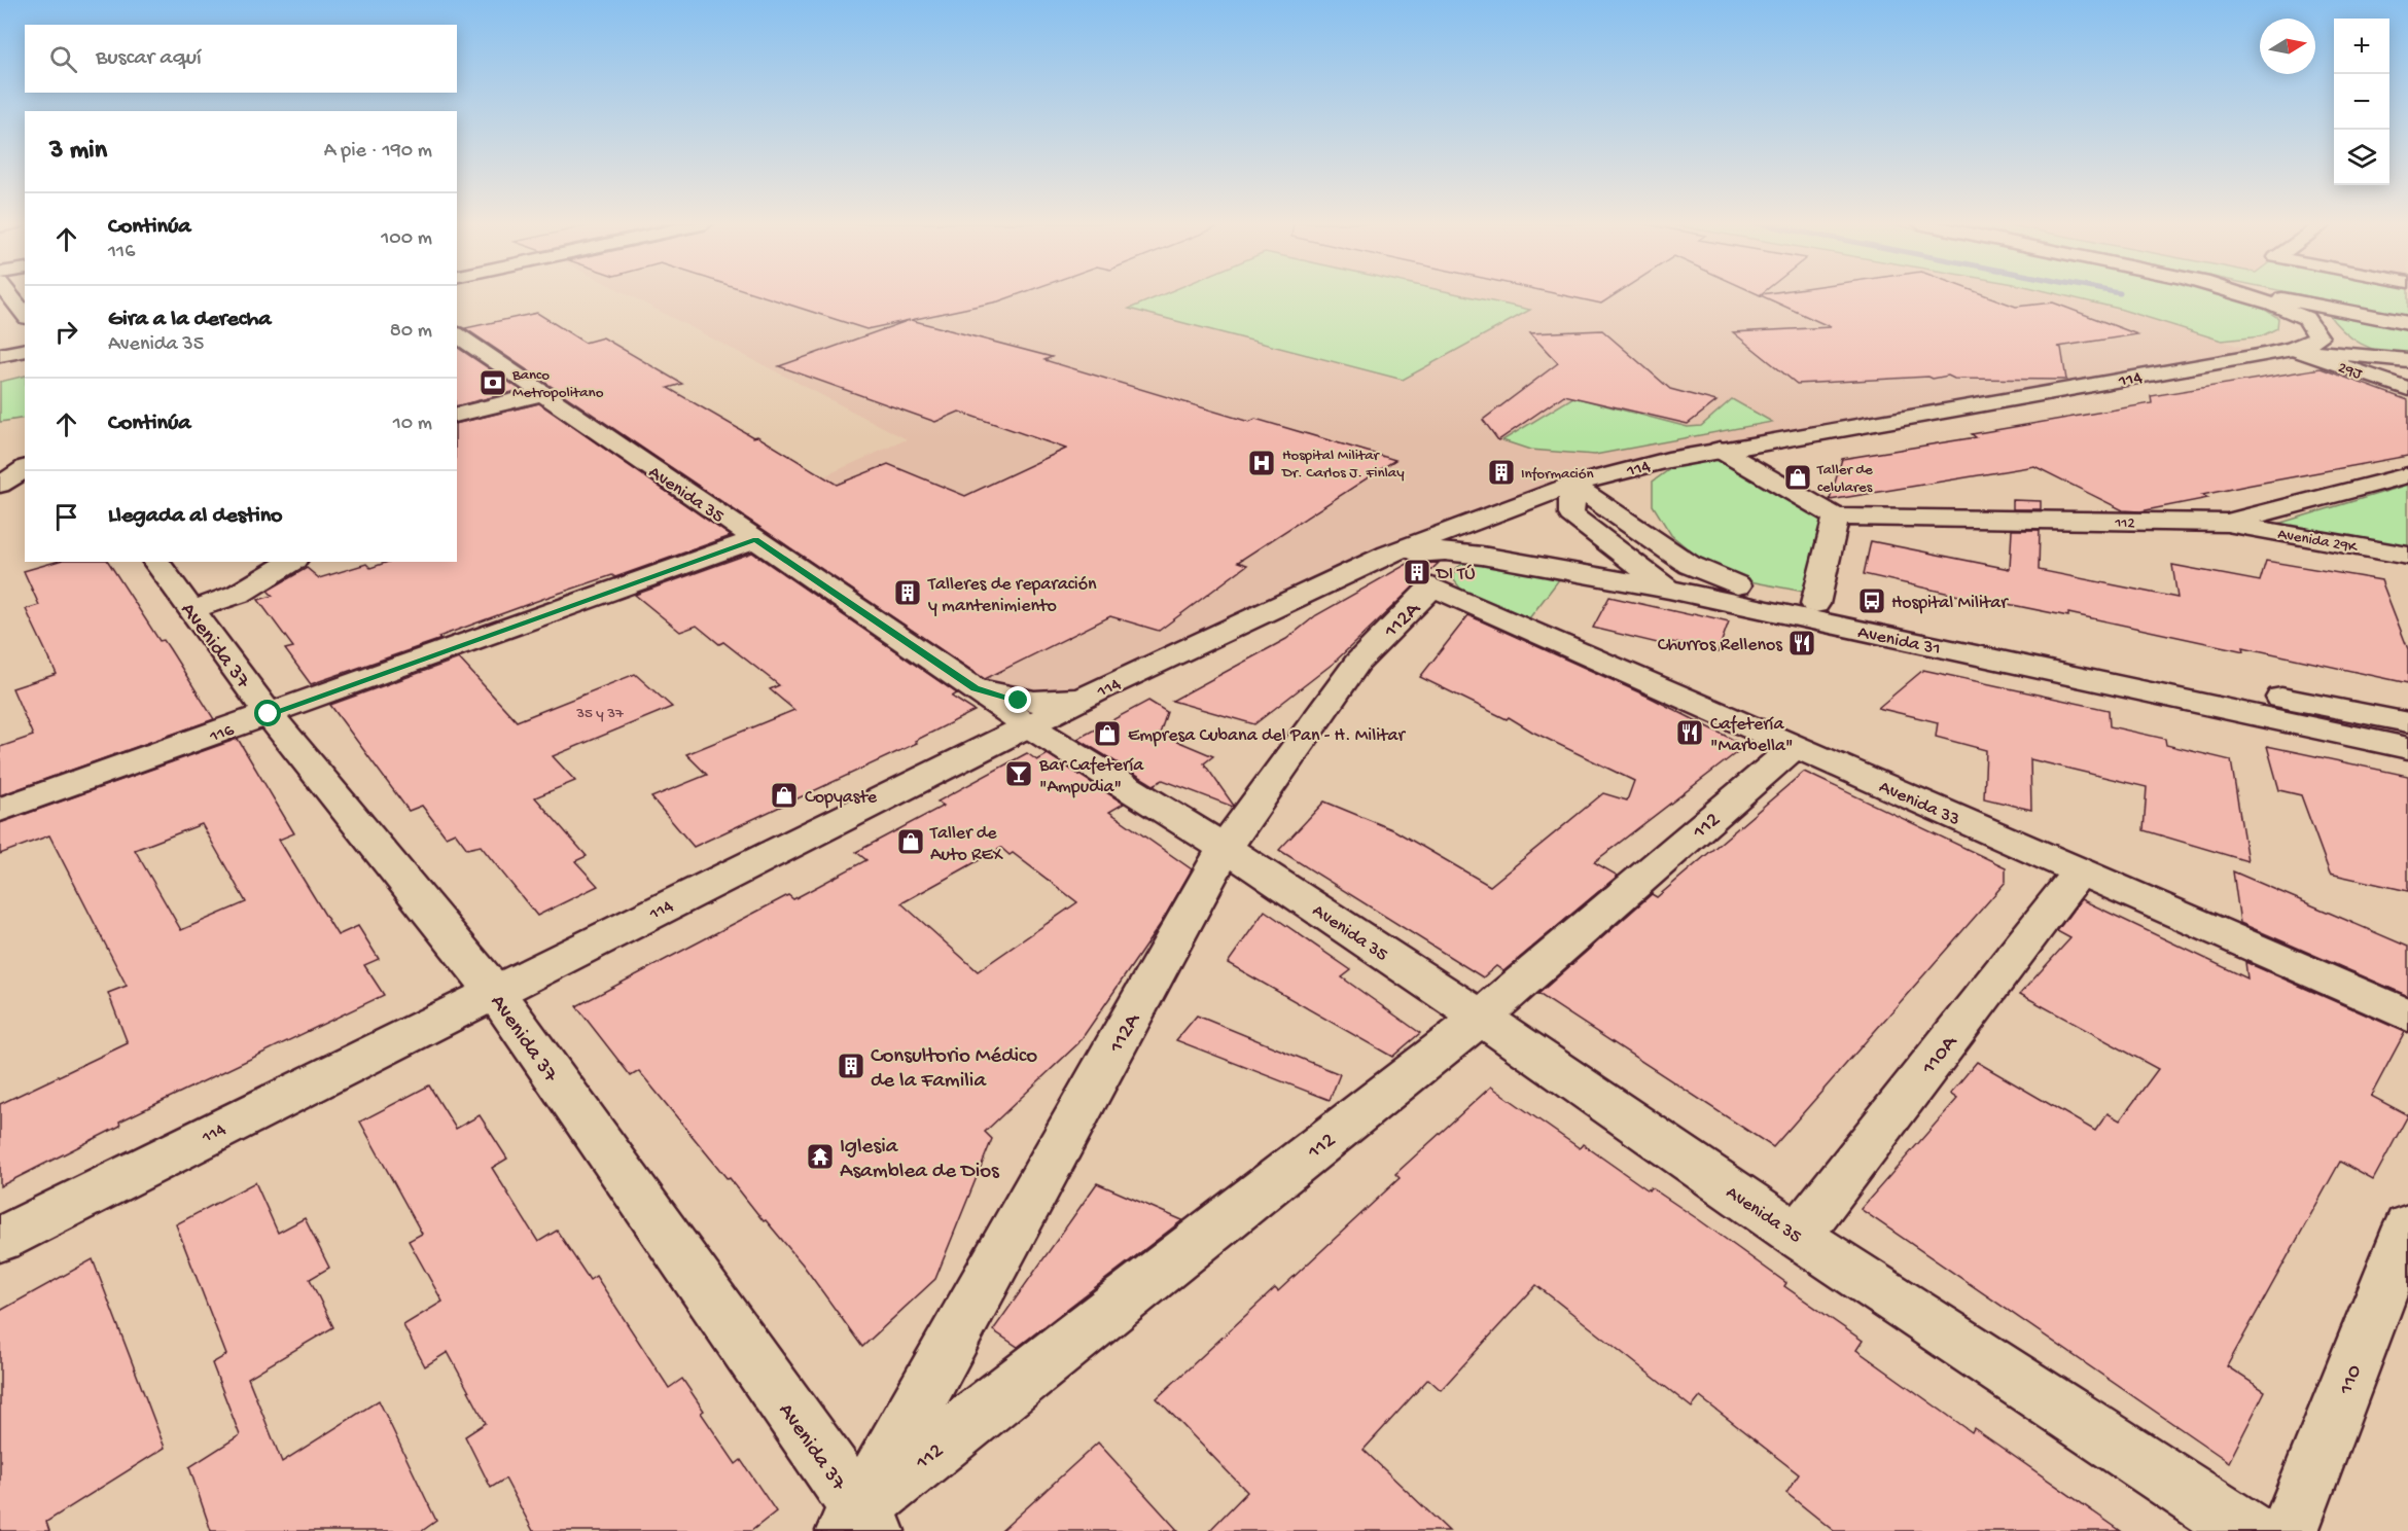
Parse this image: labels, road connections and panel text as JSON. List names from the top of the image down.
{
  "streets": {
    "street": [
      "29J",
      "114",
      "Avenida 35",
      "112",
      "Avenida 29K",
      "112A",
      "Avenida 31",
      "Avenida 37",
      "116",
      "Avenida 33",
      "110A",
      "110"
    ]
  },
  "crossings": [
    ["29J", "114"],
    ["114", "Avenida 35"],
    ["114", "Avenida 31"],
    ["114", "Avenida 37"],
    ["Avenida 35", "112"],
    ["Avenida 35", "112A"],
    ["Avenida 35", "116"],
    ["Avenida 35", "110A"],
    ["112", "Avenida 29K"],
    ["112", "112A"],
    ["112", "Avenida 37"],
    ["112", "Avenida 33"],
    ["112A", "Avenida 37"],
    ["112A", "Avenida 33"],
    ["Avenida 37", "116"],
    ["Avenida 33", "110A"]
  ],
  "places": {
    "bank": ["Banco Metropolitano"],
    "hospital": ["Hospital Militar Dr. Carlos J. Finlay"],
    "building": [
      "Información",
      "DI TÚ",
      "Talleres de reparación y mantenimiento",
      "Consultorio Médico de la Familia"
    ],
    "shop": [
      "Taller de celulares",
      "Empresa Cubana del Pan - H. Militar",
      "Copyaste",
      "Taller de Auto REX"
    ],
    "bus stop": ["Hospital Militar"],
    "restaurant": ["Churros Rellenos", "Cafetería \"Marbella\""],
    "bar": ["Bar Cafetería \"Ampudia\""],
    "temple": ["Iglesia Asamblea de Dios"]
  },
  "house_numbers": ["35 y 37"],
  "north": "right",
  "page": {
    "map_buttons": ["+", "−"],
    "search": "Buscar aquí",
    "heading": ["3 min", "A pie · 190 m"],
    "list": [
      ["Continúa", "116", "100 m"],
      ["Gira a la derecha", "Avenida 35", "80 m"],
      ["Continúa", "10 m"],
      "Llegada al destino"
    ]
  }
}
